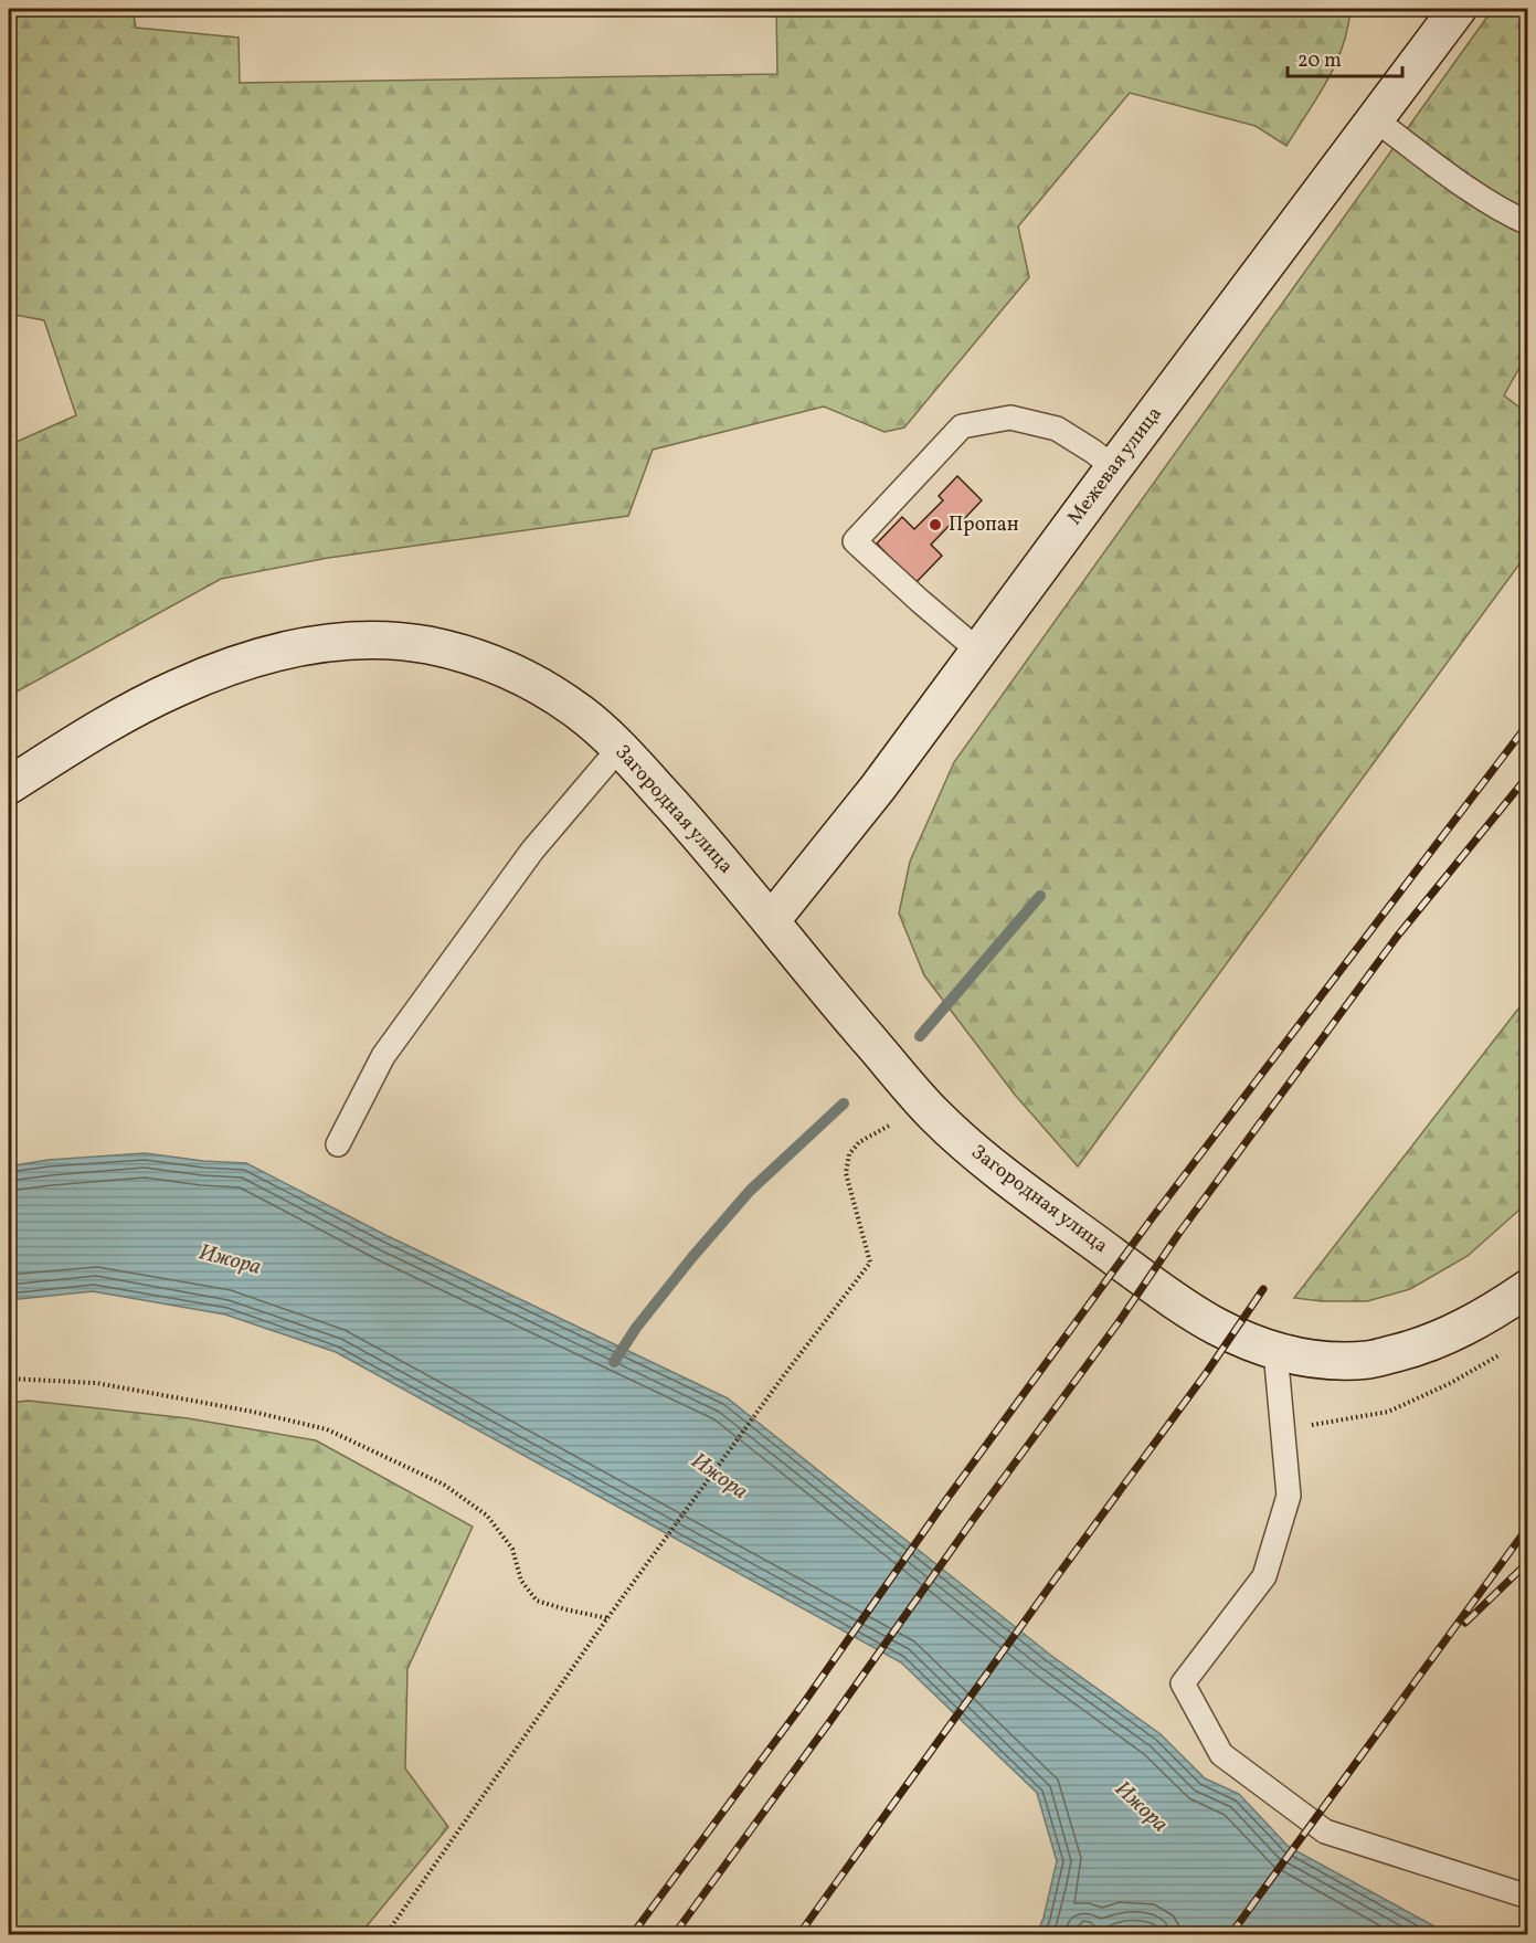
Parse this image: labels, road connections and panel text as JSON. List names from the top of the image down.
{
  "streets": {
    "main road": ["Межевая улица", "Загородная улица"]
  },
  "crossings": [
    ["Межевая улица", "Загородная улица"]
  ],
  "water": ["Ижора"],
  "places": ["Пропан"],
  "scale_bar": "20 m"
}
